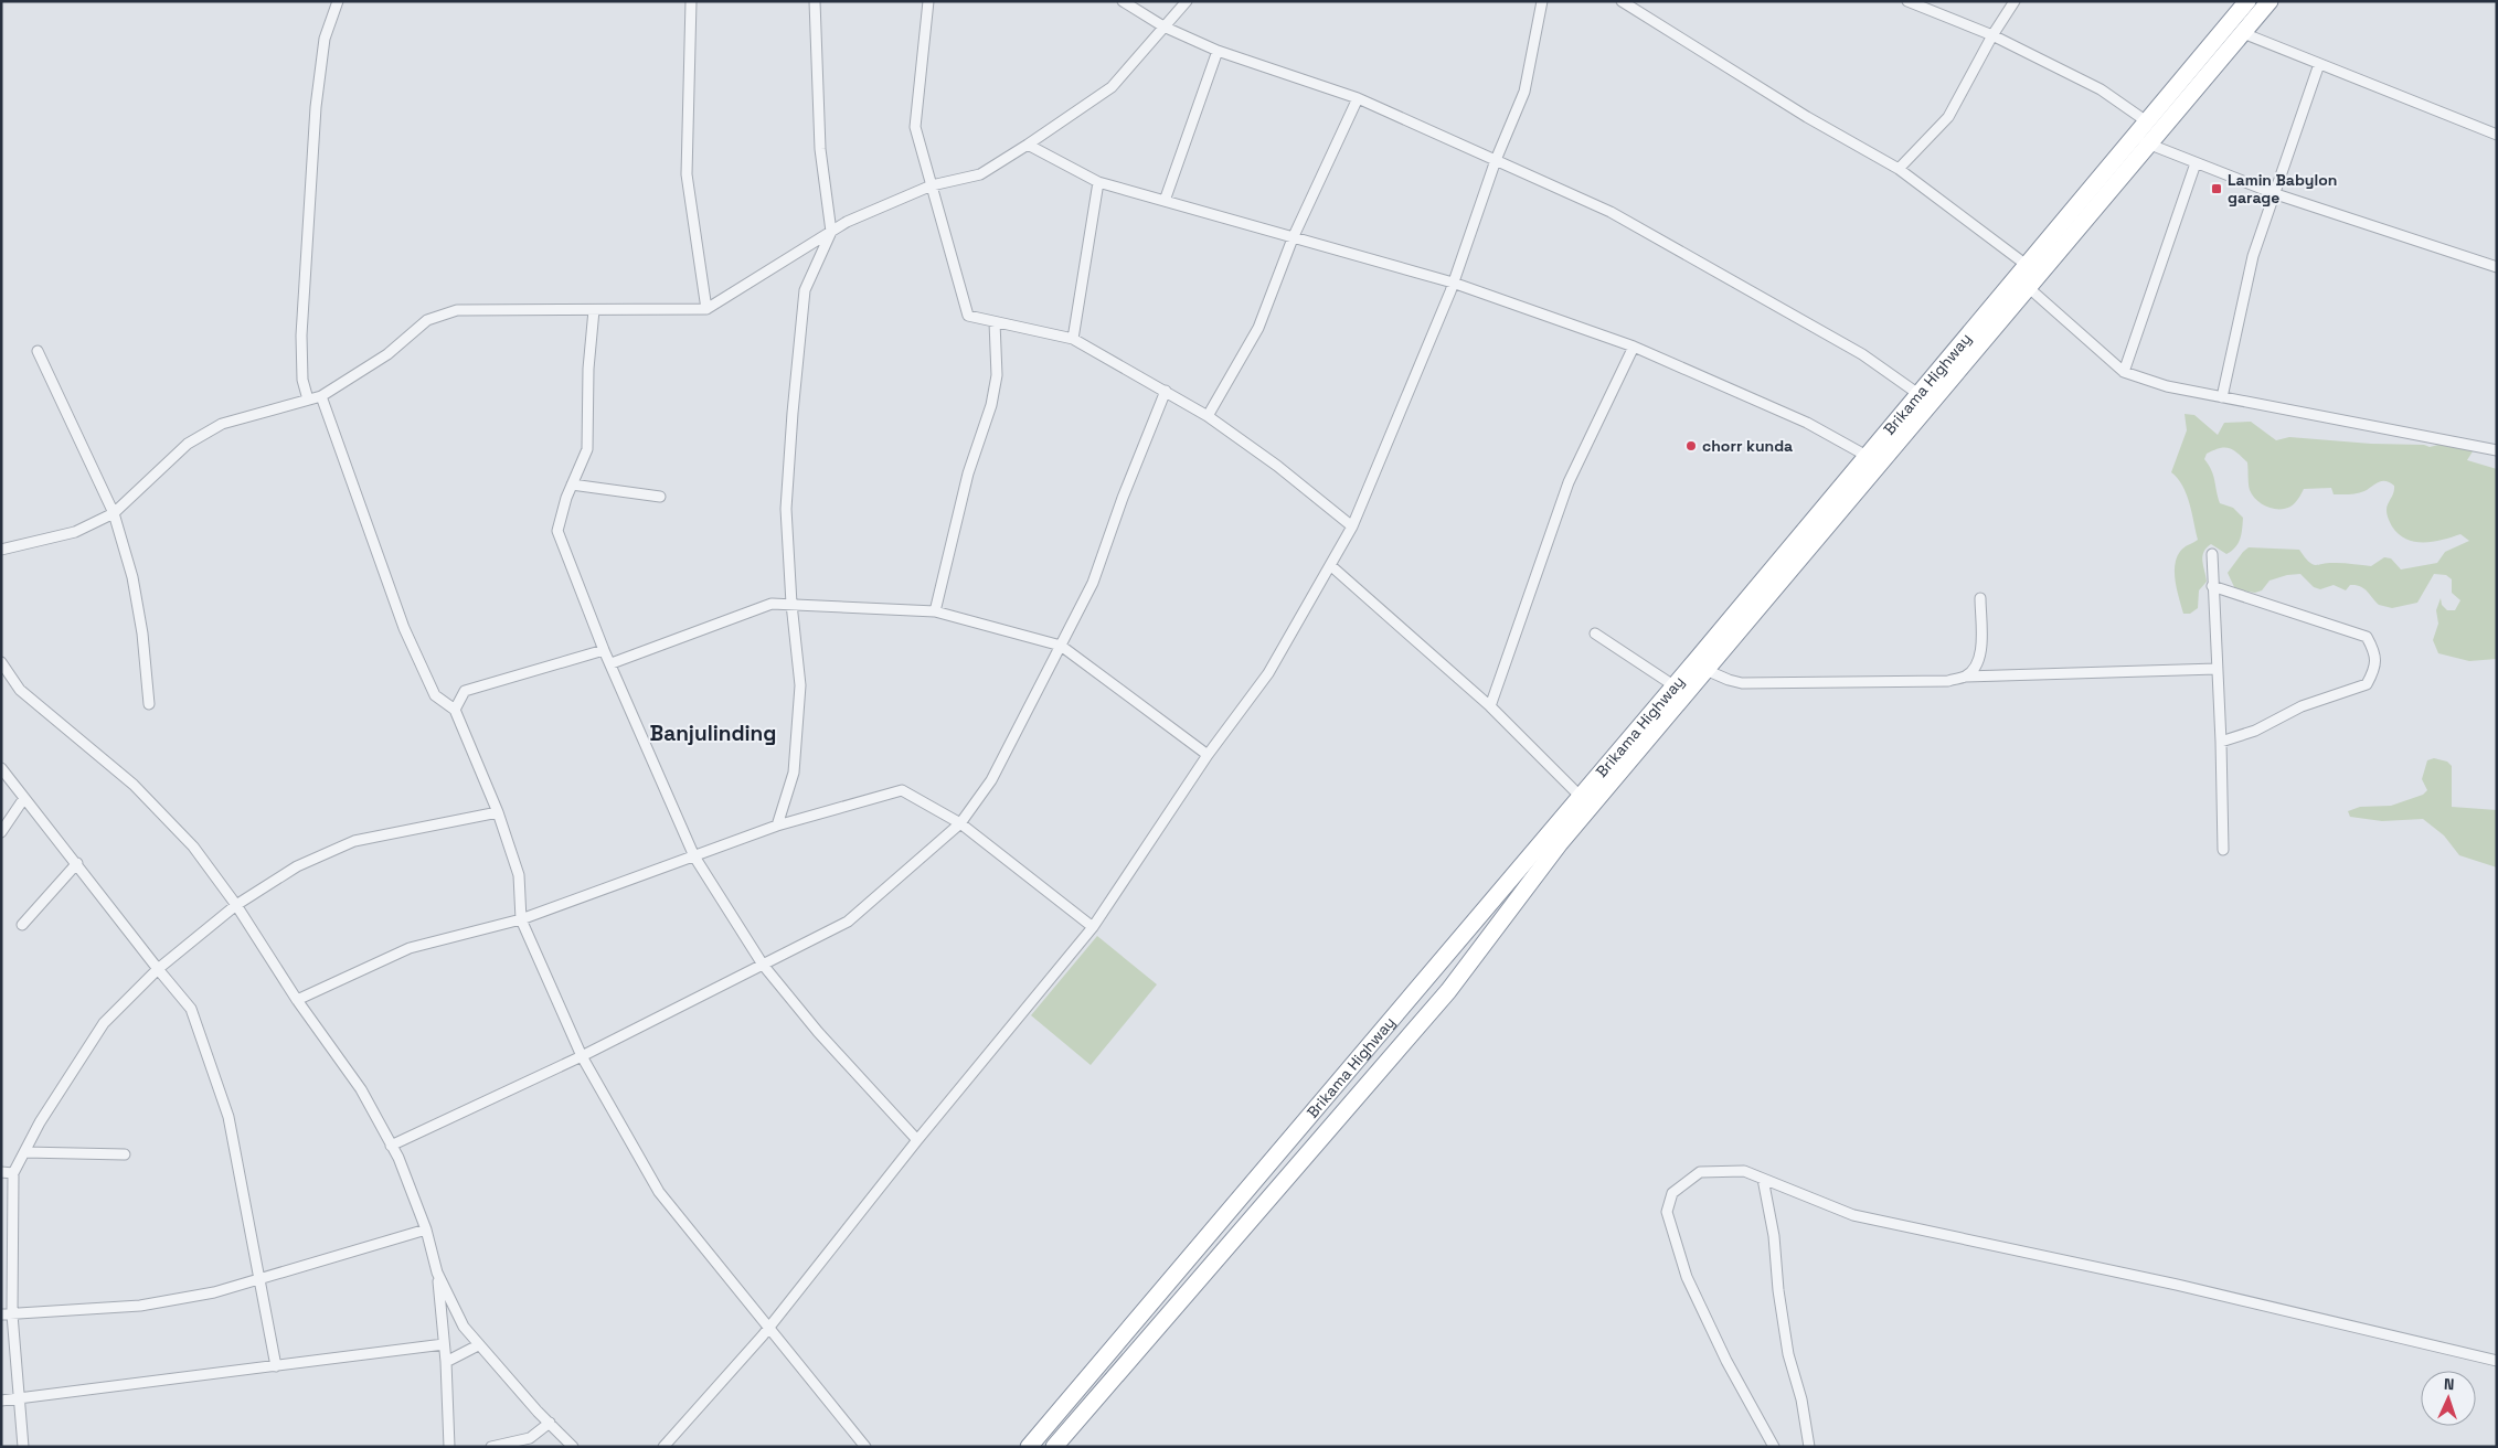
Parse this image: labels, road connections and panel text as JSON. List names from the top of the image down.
{
  "streets": {
    "highway": ["Brikama Highway"]
  },
  "districts": ["Banjulinding"],
  "places": {
    "transit": ["Lamin Babylon garage"],
    "other": ["chorr kunda"]
  },
  "north": "top"
}
